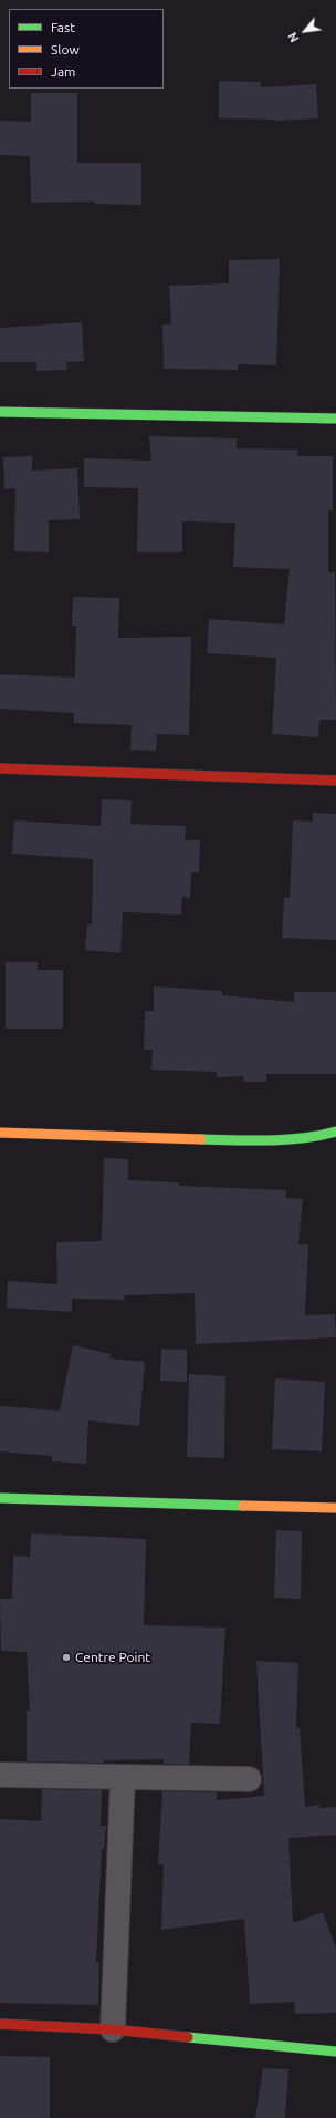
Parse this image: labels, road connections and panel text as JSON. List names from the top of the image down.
{
  "places": ["Centre Point"],
  "legend": ["Fast", "Slow", "Jam"],
  "north": "bottom left"
}
